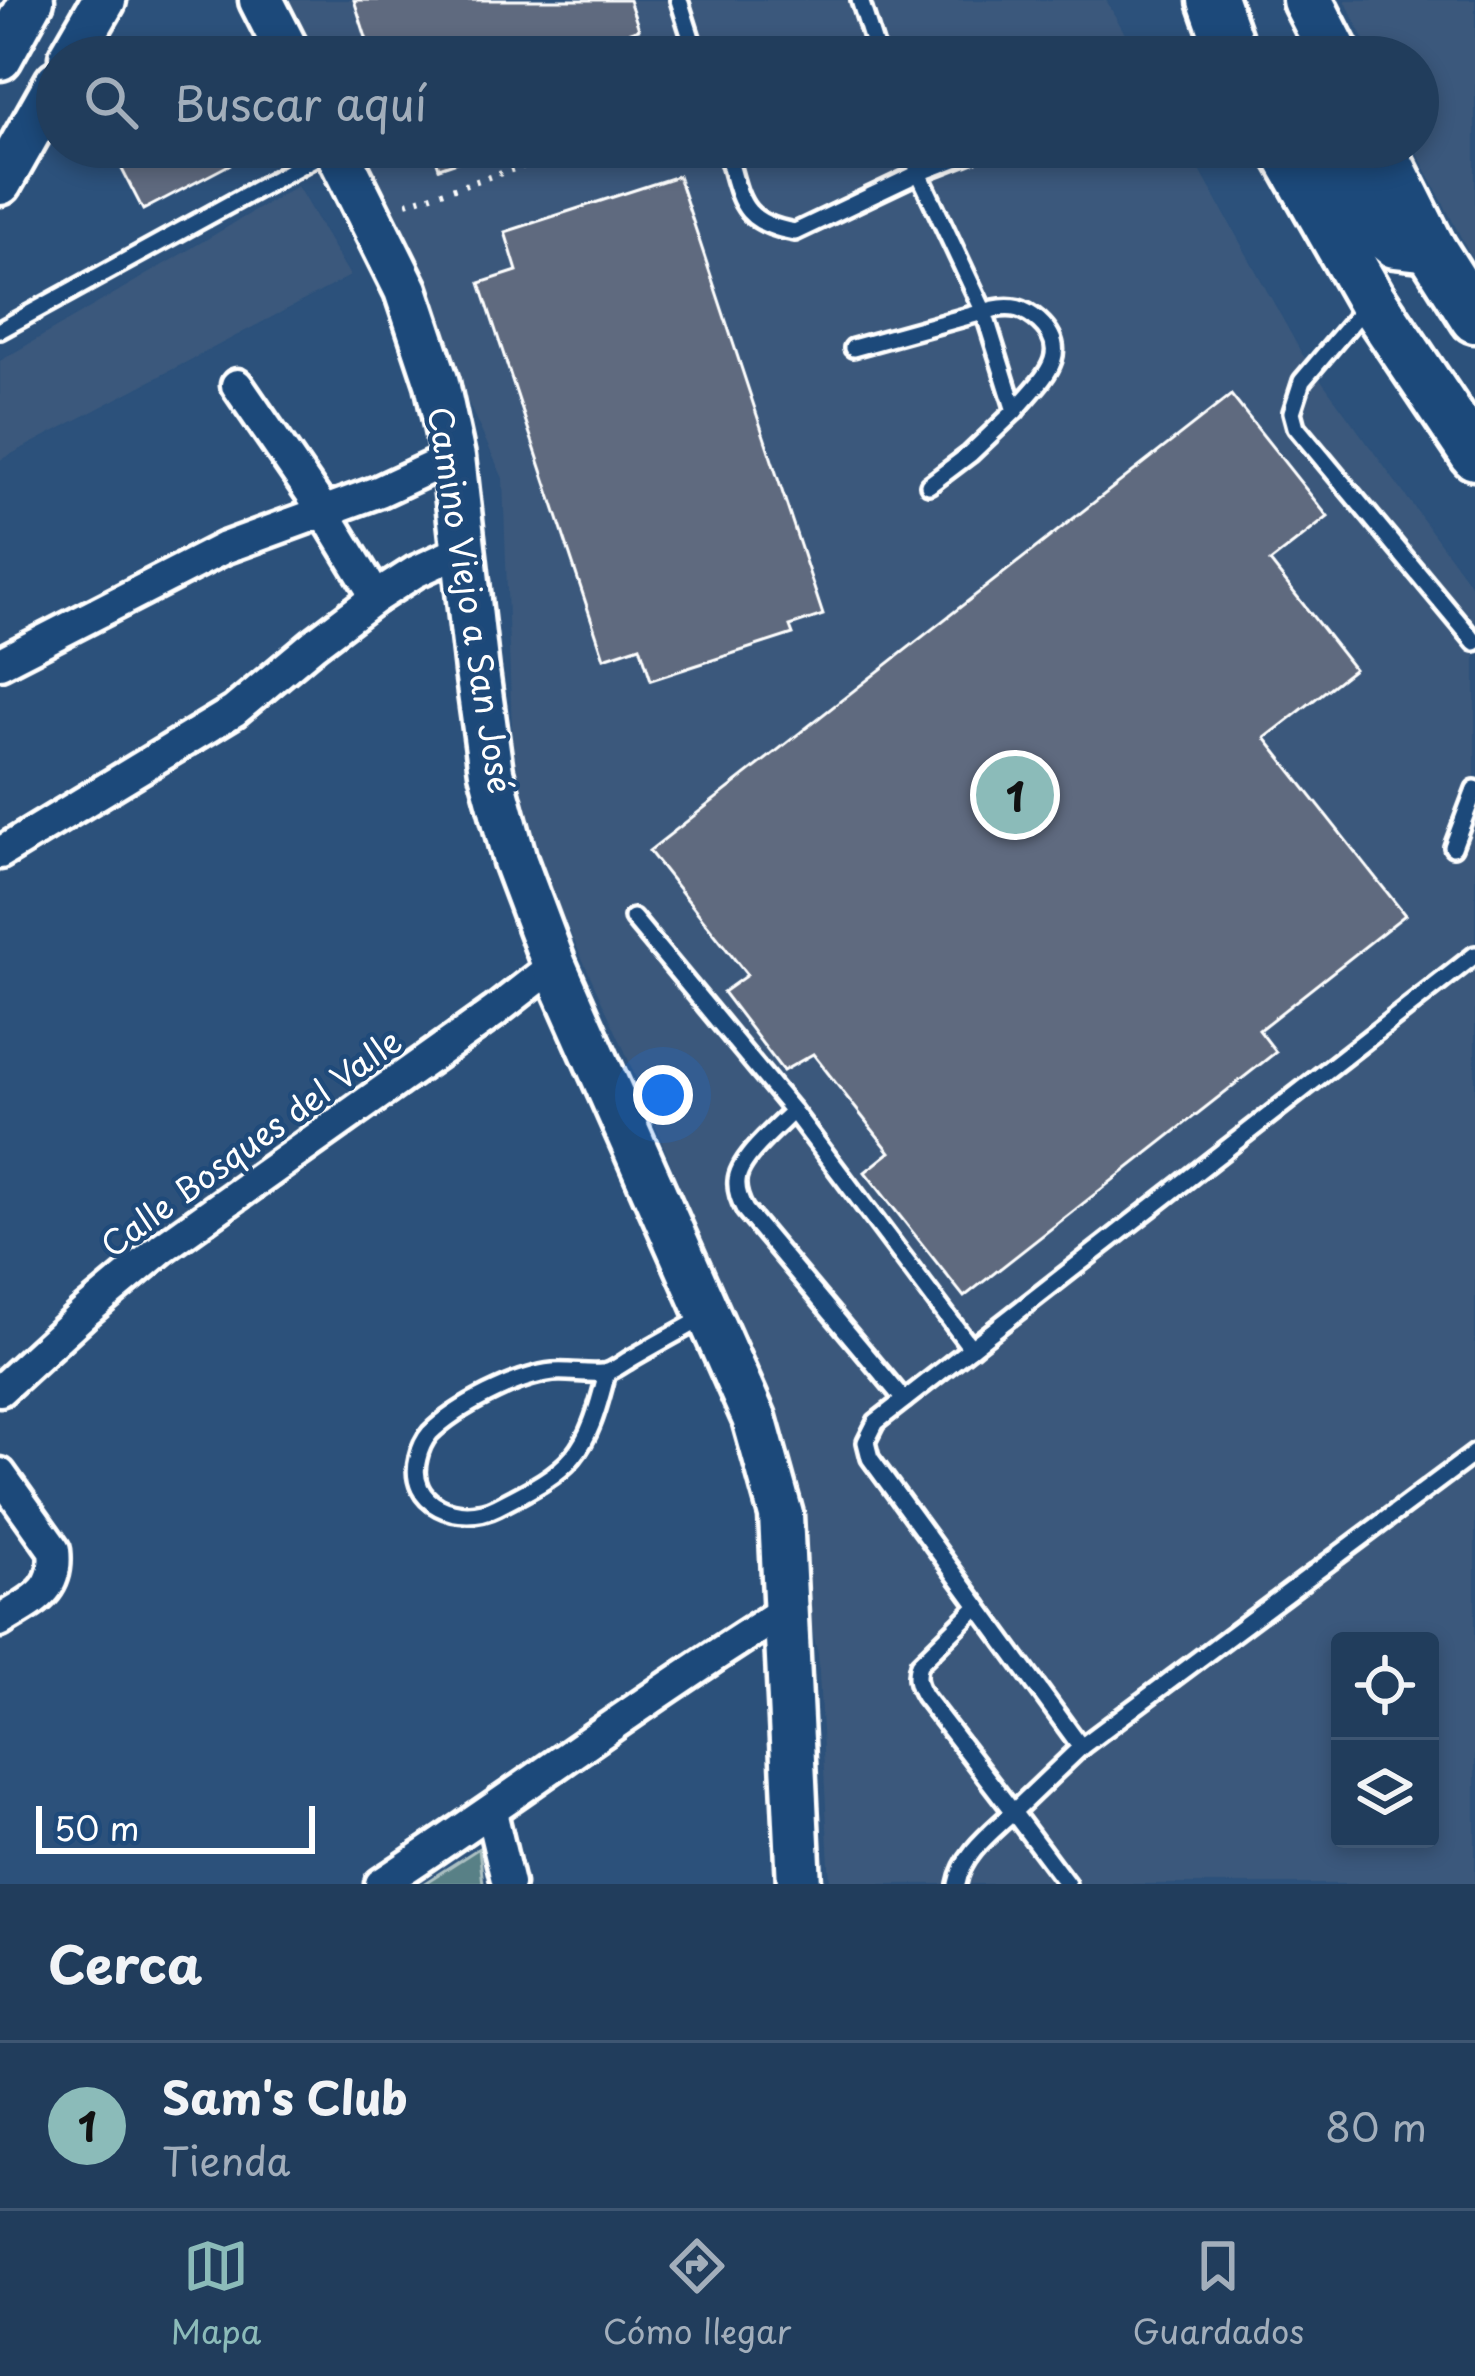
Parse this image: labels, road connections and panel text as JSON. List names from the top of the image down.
{
  "streets": {
    "street": ["Camino Viejo a San José", "Calle Bosques del Valle"]
  },
  "crossings": [
    ["Camino Viejo a San José", "Calle Bosques del Valle"]
  ],
  "scale_bar": "50 m",
  "page": {
    "search": "Buscar aquí",
    "pins": "1",
    "scale": "50 m",
    "heading": "Cerca",
    "list": [
      {
        "mark": "1",
        "name": "Sam's Club",
        "note": "Tienda",
        "value": "80 m"
      }
    ],
    "nav": ["Mapa", "Cómo llegar", "Guardados"]
  }
}
